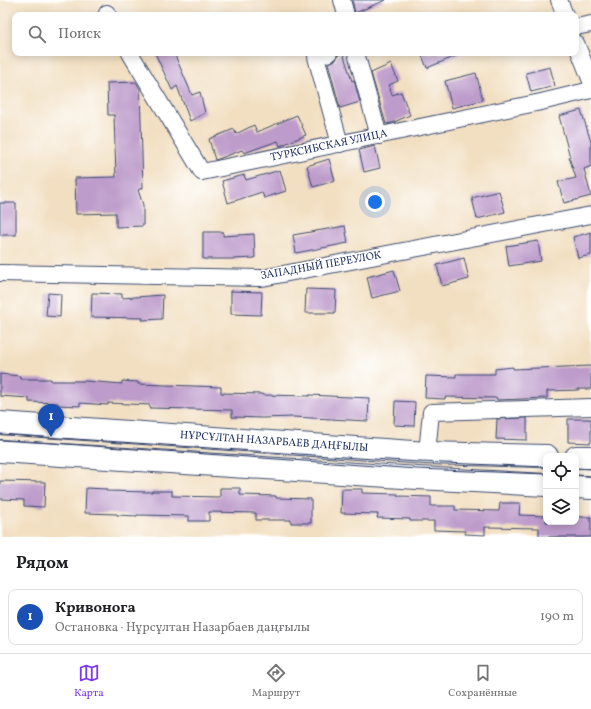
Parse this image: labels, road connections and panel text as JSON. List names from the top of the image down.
{
  "streets": {
    "highway": ["НҰРСҰЛТАН НАЗАРБАЕВ ДАҢҒЫЛЫ"],
    "street": ["ТУРКСИБСКАЯ УЛИЦА", "ЗАПАДНЫЙ ПЕРЕУЛОК"]
  },
  "page": {
    "search": "Поиск",
    "pins": "1",
    "heading": "Рядом",
    "list": [
      {
        "mark": "1",
        "name": "Кривонога",
        "note": "Остановка · Нұрсұлтан Назарбаев даңғылы",
        "value": "190 m"
      }
    ],
    "nav": ["Карта", "Маршрут", "Сохранённые"]
  }
}
